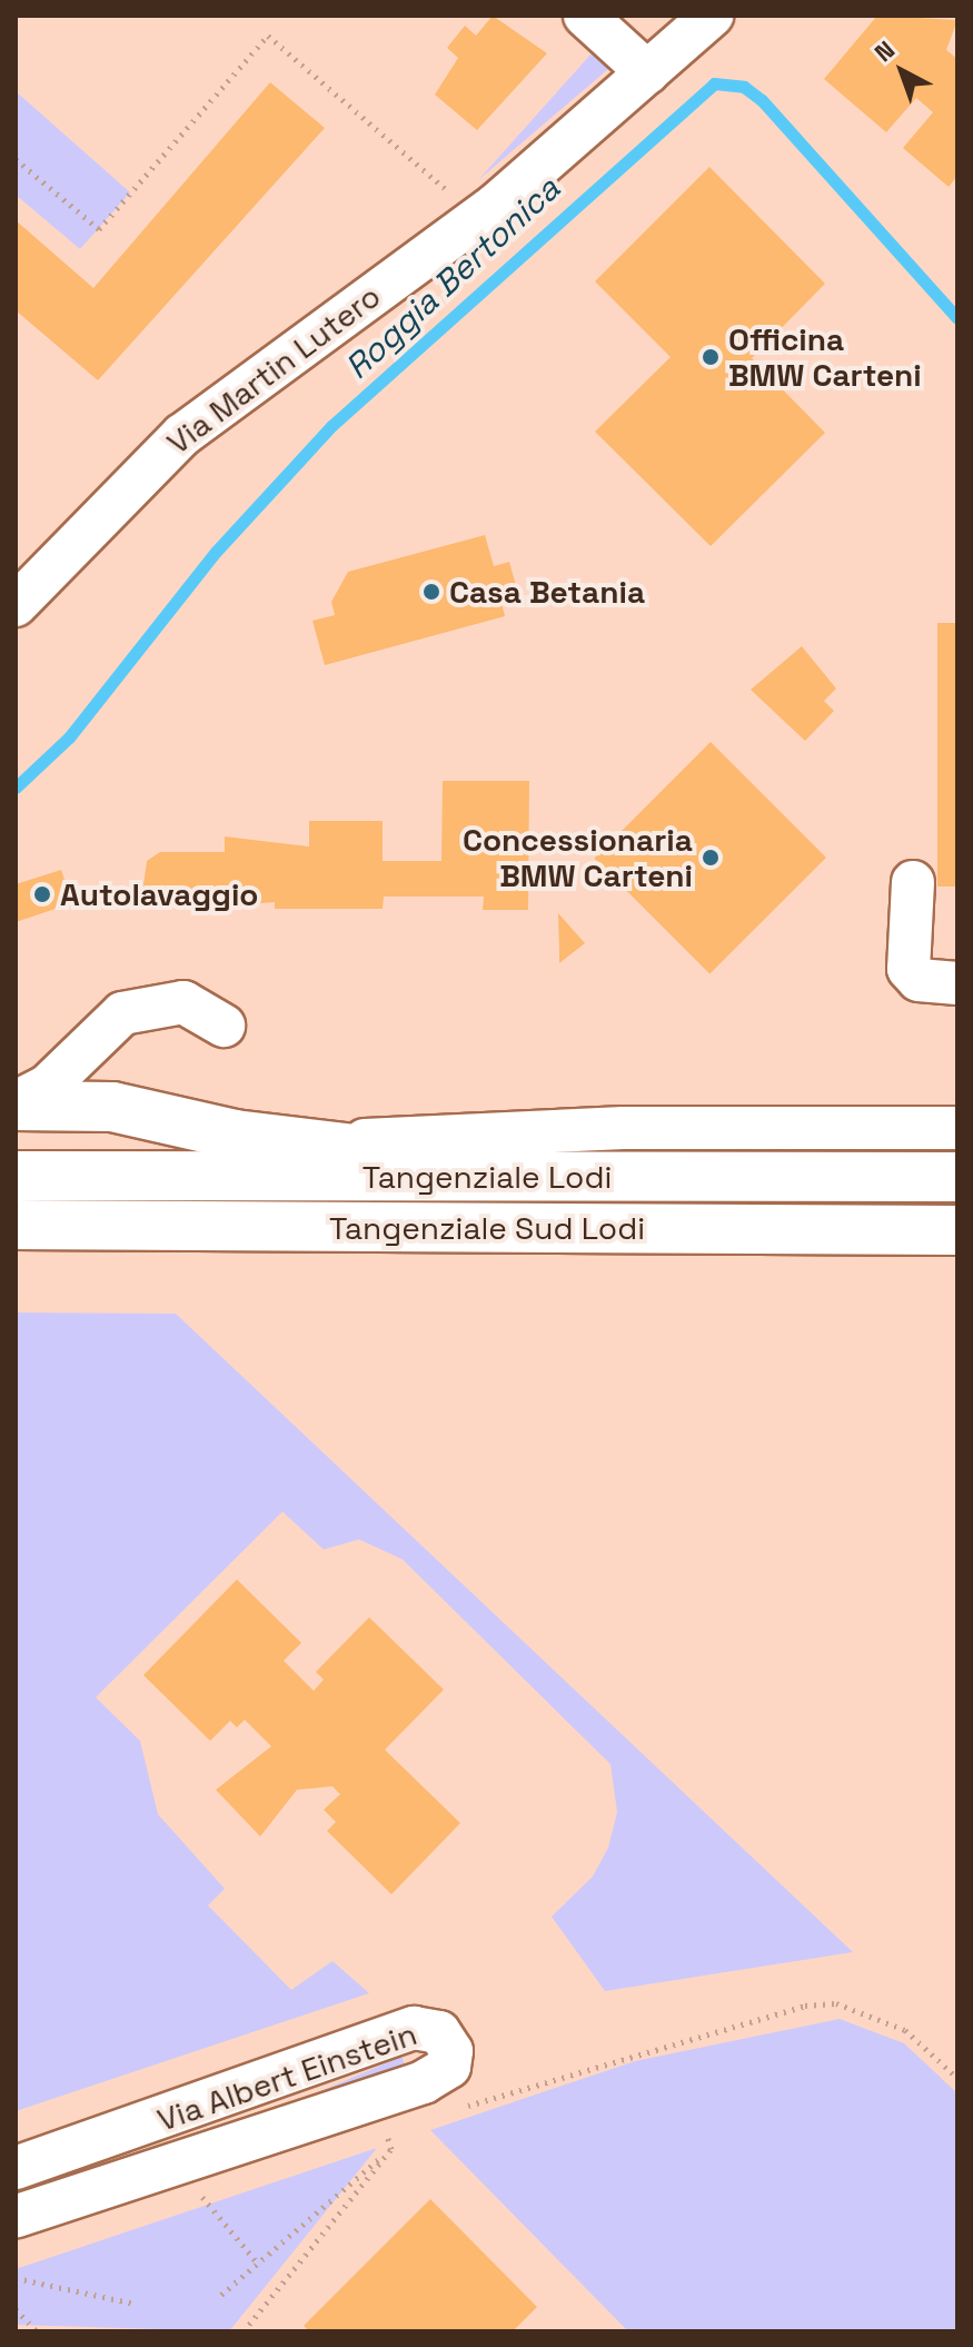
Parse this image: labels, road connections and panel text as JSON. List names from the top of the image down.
{
  "streets": {
    "highway": ["Tangenziale Lodi", "Tangenziale Sud Lodi"],
    "street": ["Via Martin Lutero", "Via Albert Einstein"]
  },
  "water": ["Roggia Bertonica"],
  "places": [
    "Officina BMW Carteni",
    "Casa Betania",
    "Concessionaria BMW Carteni",
    "Autolavaggio"
  ],
  "north": "top left"
}
